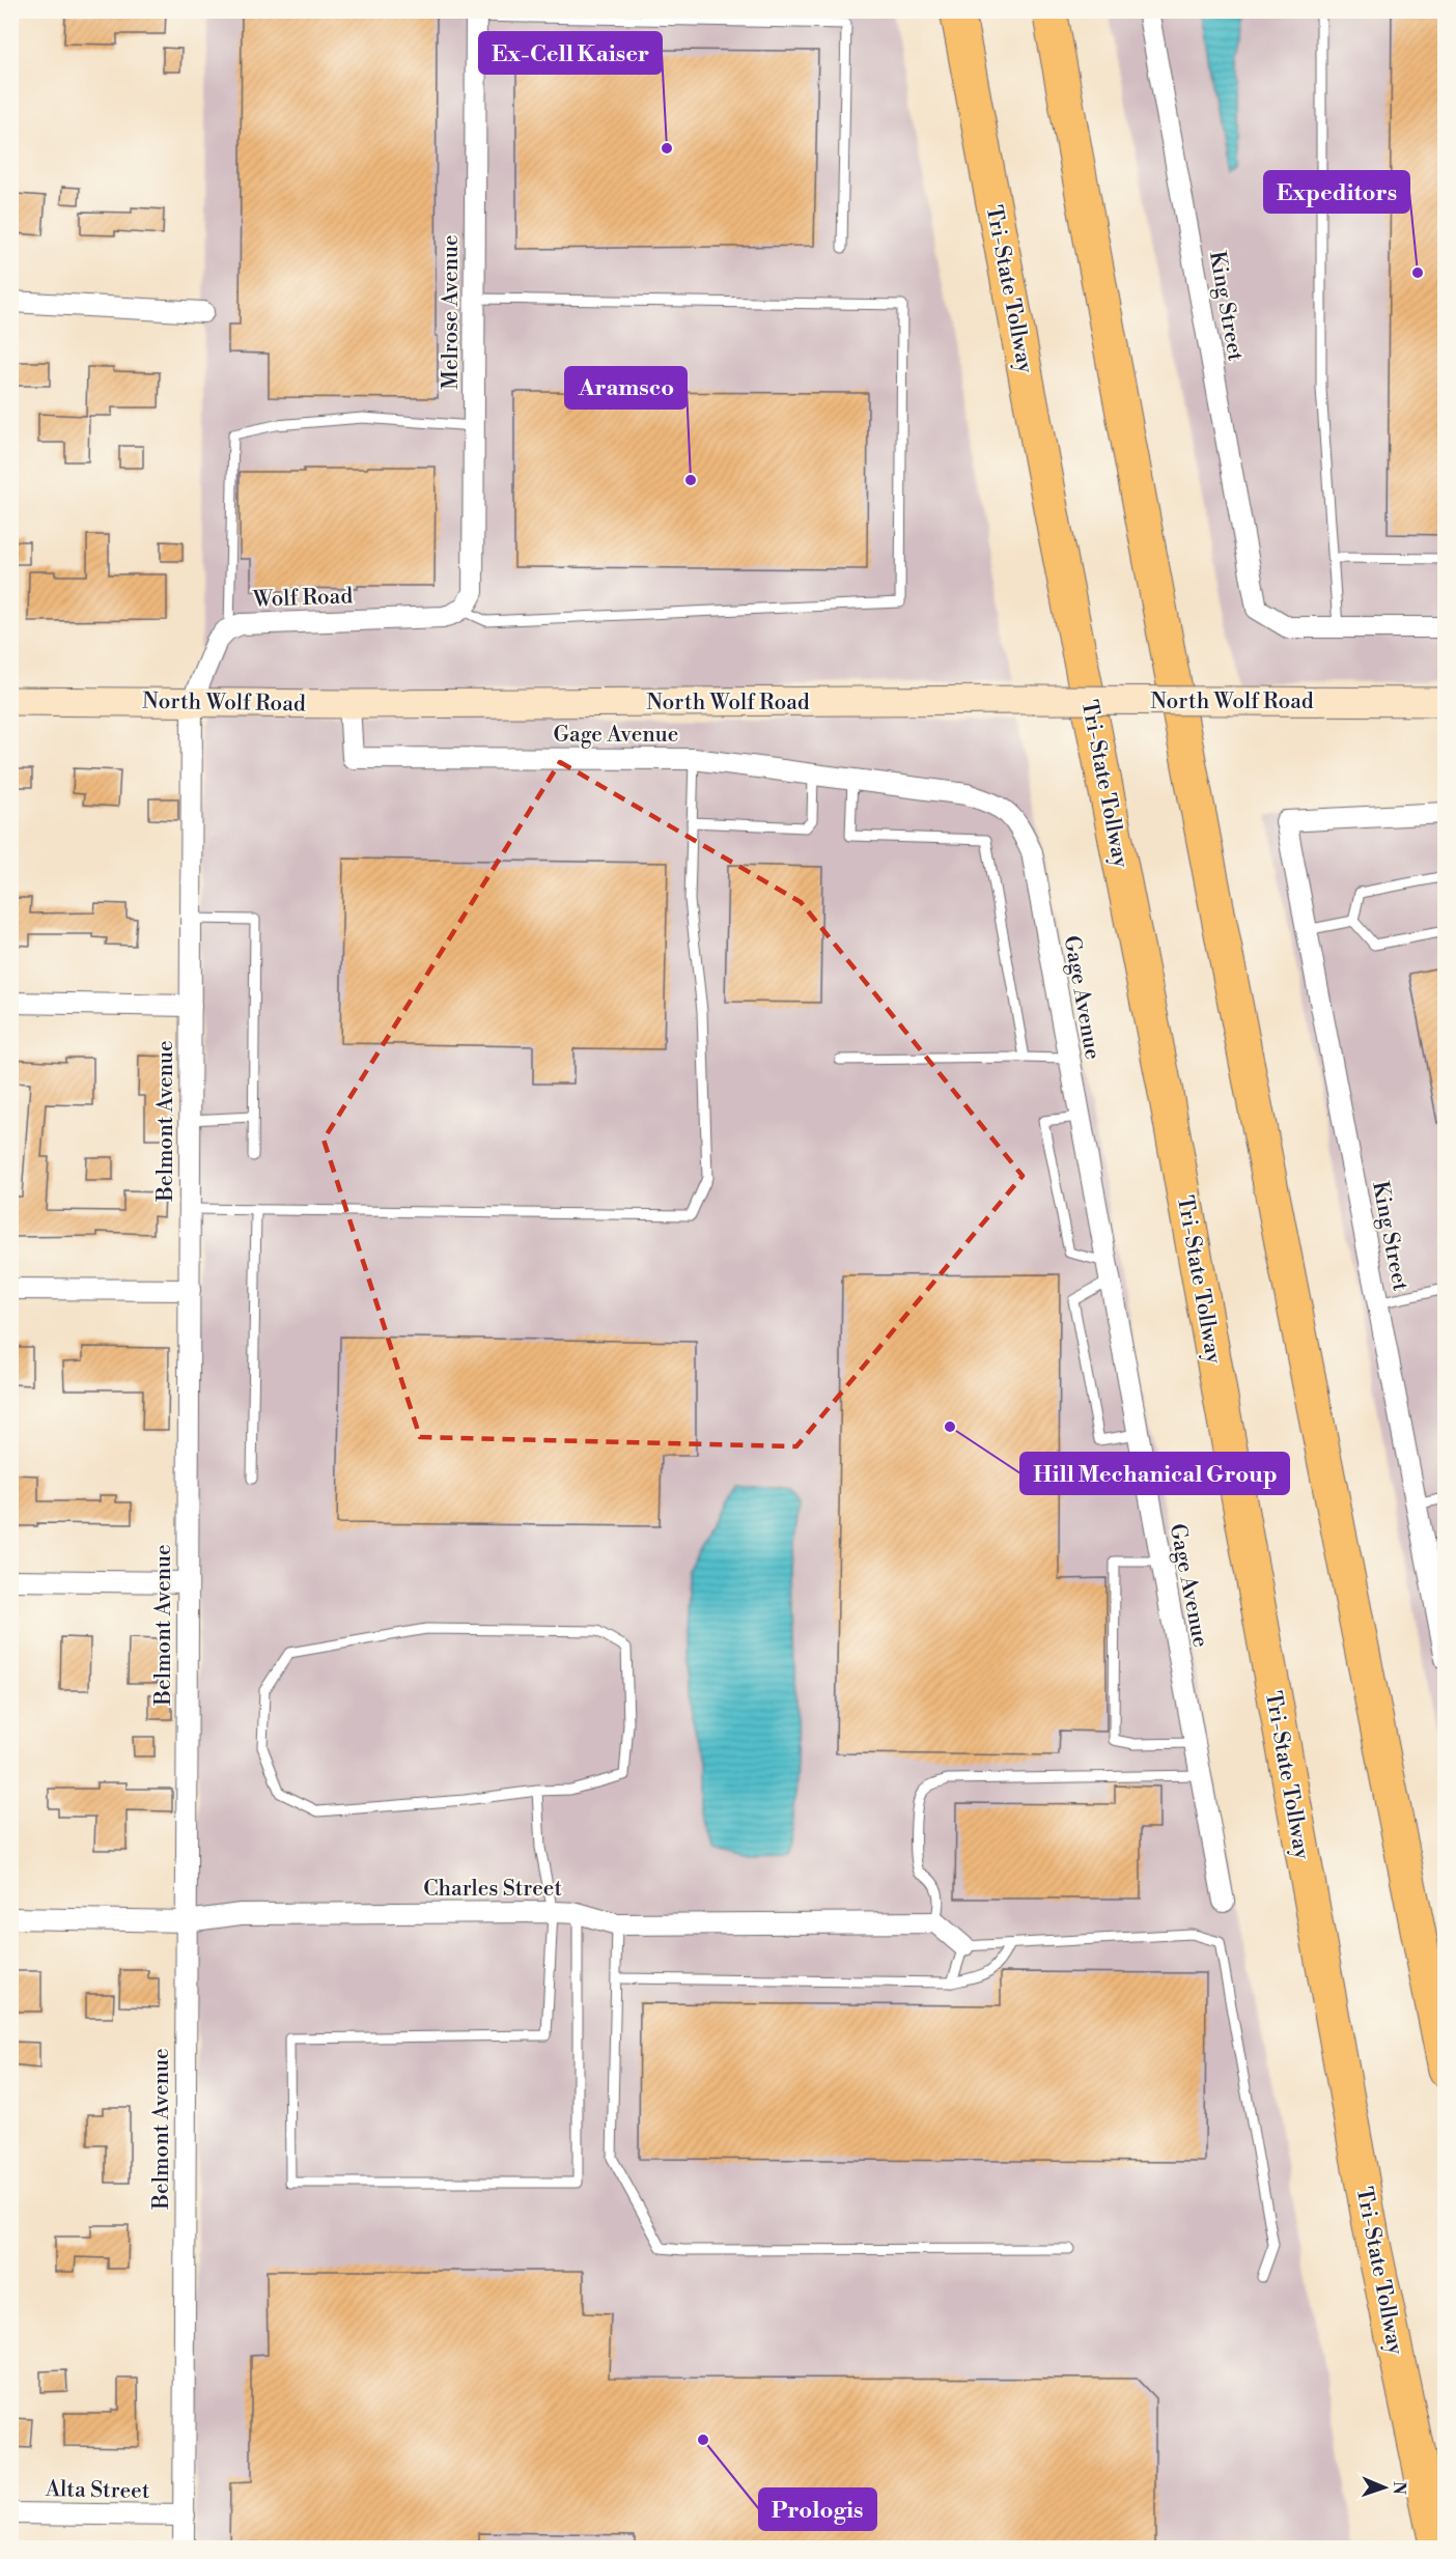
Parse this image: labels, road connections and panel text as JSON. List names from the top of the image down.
{
  "streets": {
    "highway": ["Tri-State Tollway"],
    "main road": ["North Wolf Road"],
    "street": [
      "King Street",
      "Melrose Avenue",
      "Wolf Road",
      "Gage Avenue",
      "Belmont Avenue",
      "Charles Street",
      "Alta Street"
    ]
  },
  "crossings": [
    ["Melrose Avenue", "Wolf Road"],
    ["Wolf Road", "North Wolf Road"],
    ["Wolf Road", "Belmont Avenue"],
    ["North Wolf Road", "Gage Avenue"],
    ["North Wolf Road", "Belmont Avenue"],
    ["Belmont Avenue", "Charles Street"],
    ["Belmont Avenue", "Alta Street"]
  ],
  "places": [
    "Ex-Cell Kaiser",
    "Expeditors",
    "Aramsco",
    "Hill Mechanical Group",
    "Prologis"
  ],
  "north": "right"
}
